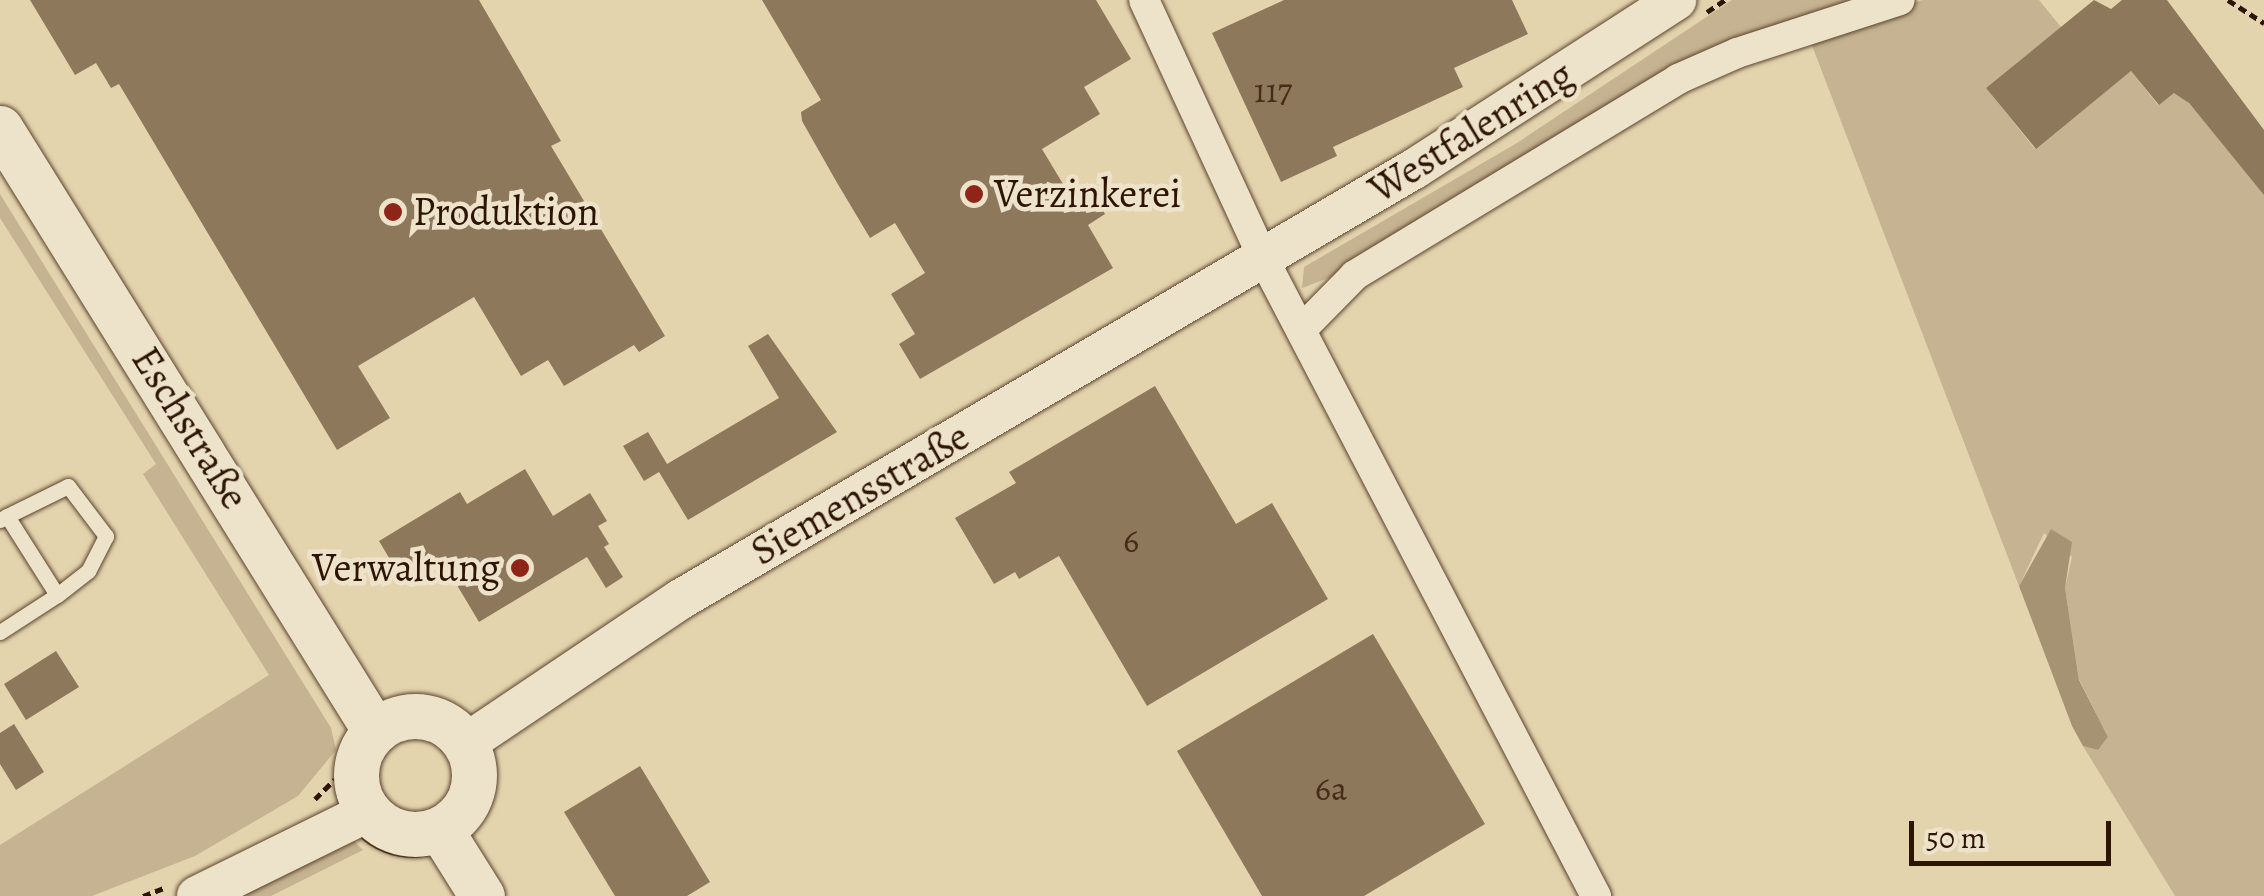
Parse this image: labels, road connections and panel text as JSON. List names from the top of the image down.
{
  "streets": {
    "main road": ["Eschstraße"],
    "street": ["Westfalenring", "Siemensstraße"]
  },
  "crossings": [
    ["Westfalenring", "Siemensstraße"],
    ["Eschstraße", "Siemensstraße"]
  ],
  "places": ["Verzinkerei", "Produktion", "Verwaltung"],
  "house_numbers": ["117", "6", "6a"],
  "scale_bar": "50 m"
}
